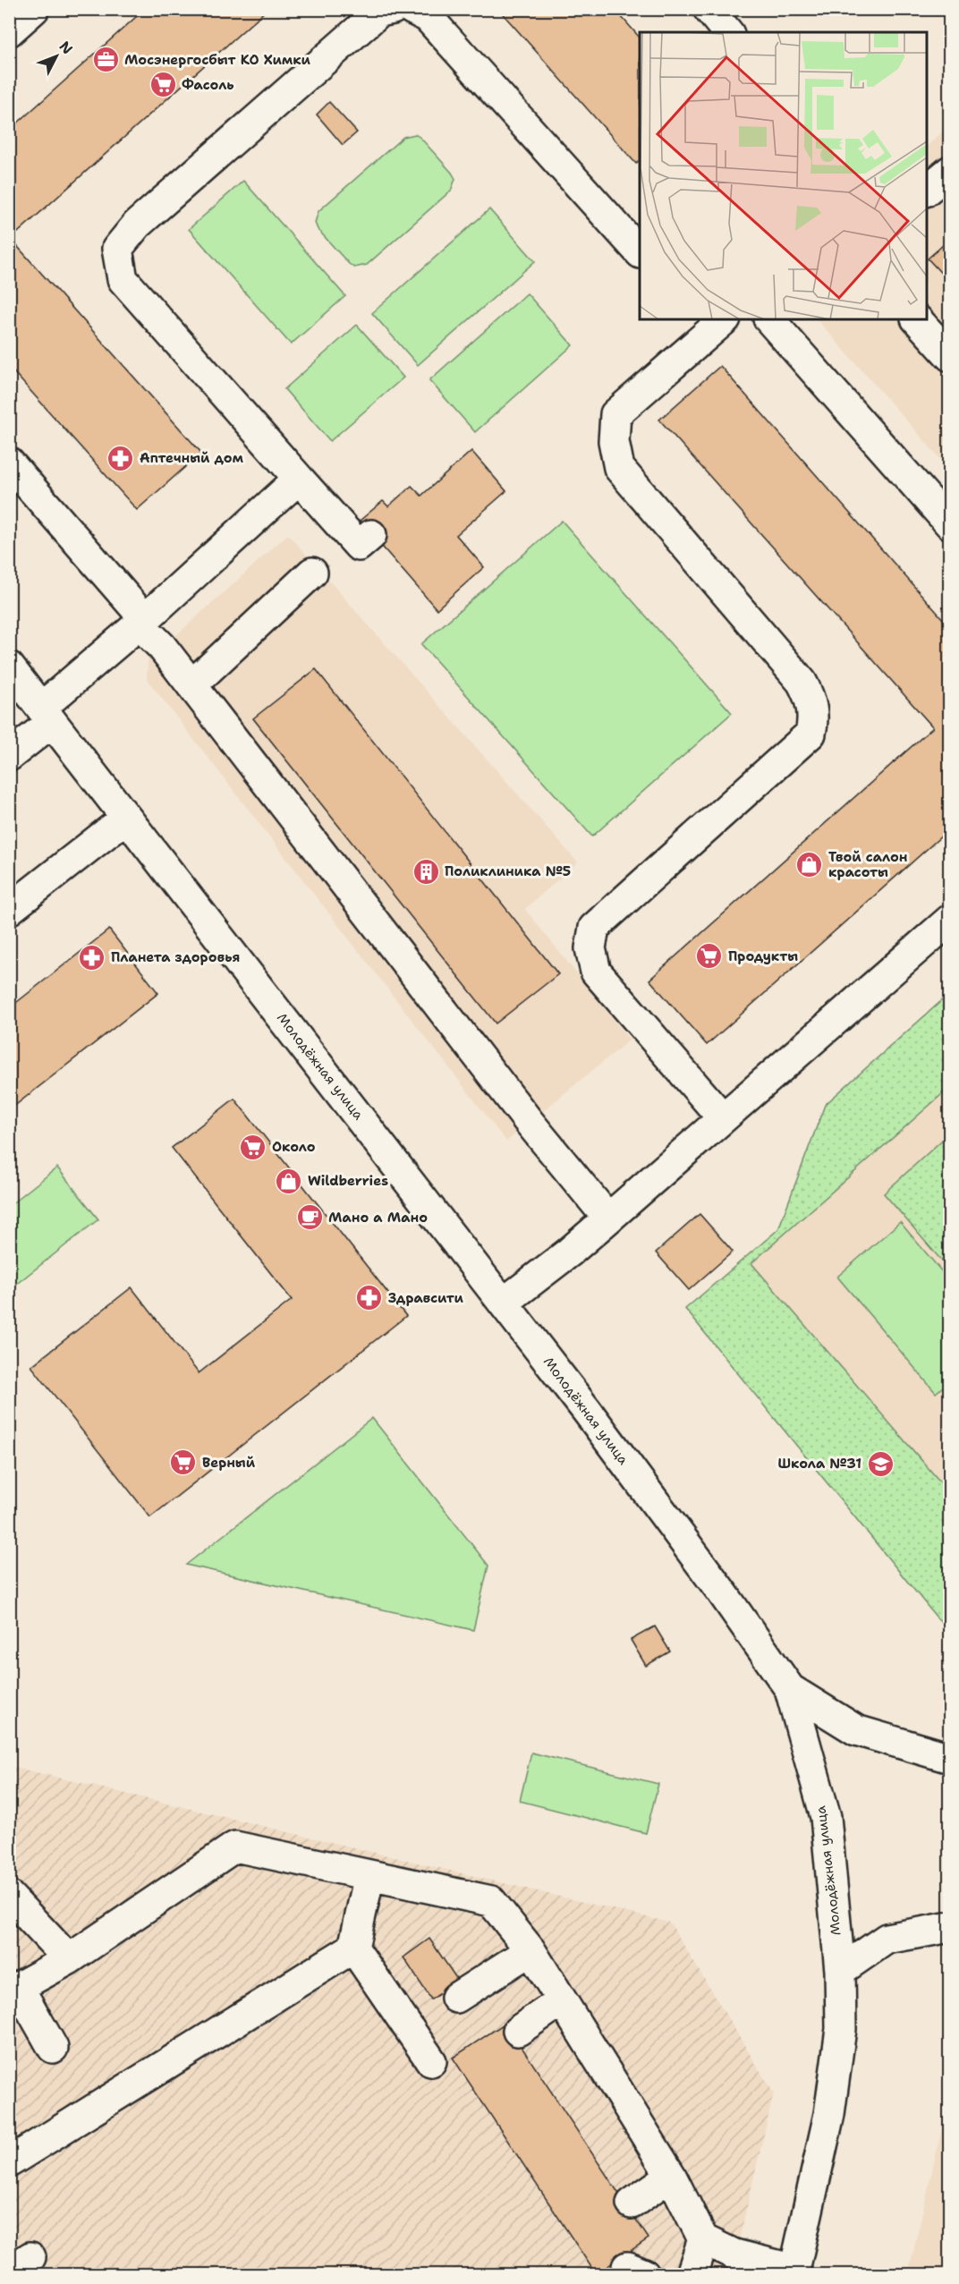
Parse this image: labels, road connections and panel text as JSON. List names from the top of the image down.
{
  "streets": {
    "street": ["Молодёжная улица"]
  },
  "places": {
    "office": ["Мосэнергосбыт КО Химки"],
    "supermarket": [
      "Фасоль",
      "Продукты",
      "Около",
      "Верный"
    ],
    "pharmacy": ["Аптечный дом", "Планета здоровья", "Здравсити"],
    "shop": ["Твой салон красоты", "Wildberries"],
    "building": ["Поликлиника №5"],
    "cafe": ["Мано а Мано"],
    "school or university": ["Школа №31"]
  },
  "north": "top right"
}
